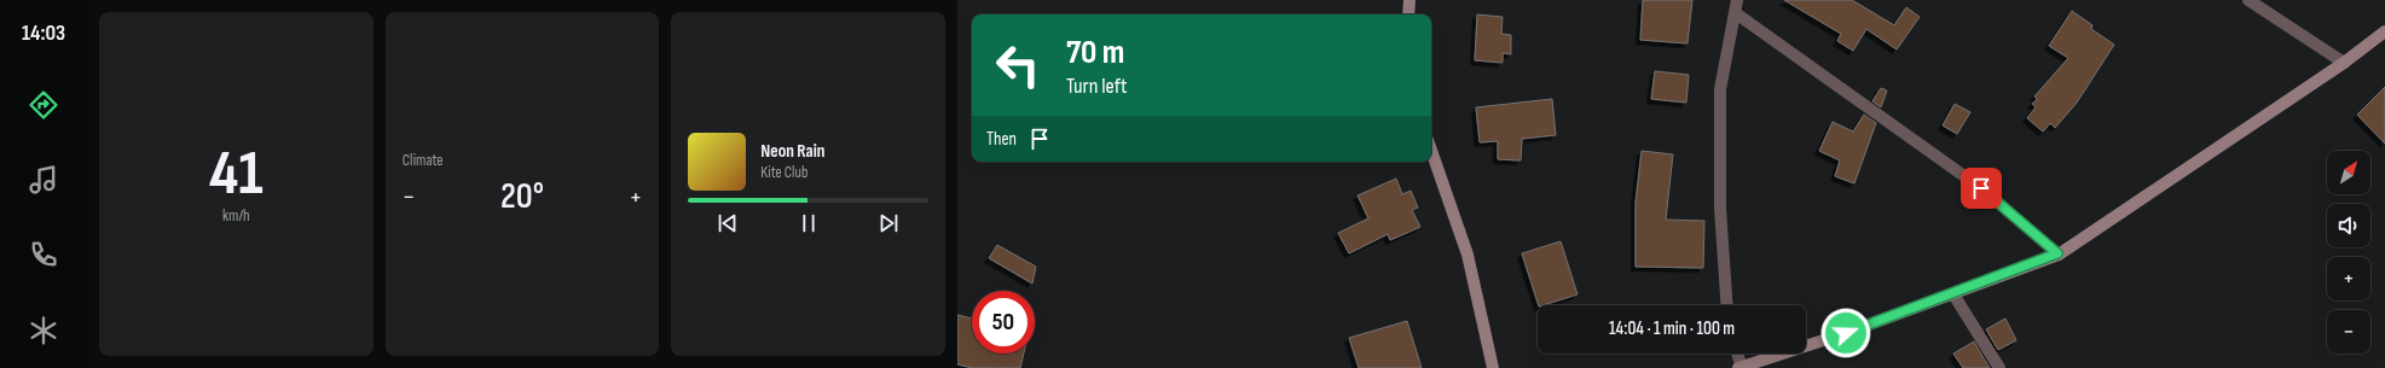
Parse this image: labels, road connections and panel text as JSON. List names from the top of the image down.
{
  "north": "top right",
  "page": {
    "tabs": "14:03",
    "tile": [
      ["41", "km/h"],
      "Climate"
    ],
    "turn": ["70 m", "Turn left"],
    "then": "Then",
    "song": ["Neon Rain", "Kite Club"],
    "map_buttons": ["+", "−"],
    "heat": ["−", "20°", "+"],
    "limit": "50",
    "trip": "14:04 · 1 min · 100 m"
  }
}
